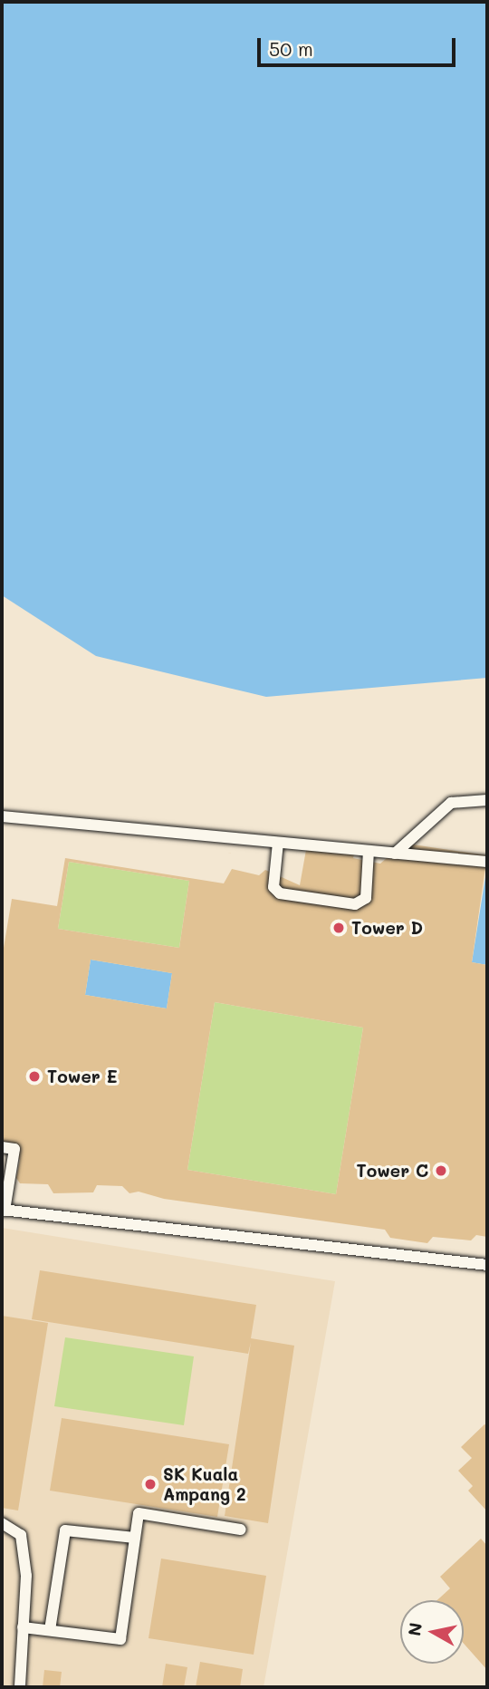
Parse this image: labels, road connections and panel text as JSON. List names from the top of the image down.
{
  "places": [
    "Tower D",
    "Tower E",
    "Tower C",
    "SK Kuala Ampang 2"
  ],
  "scale_bar": "50 m",
  "north": "left"
}
